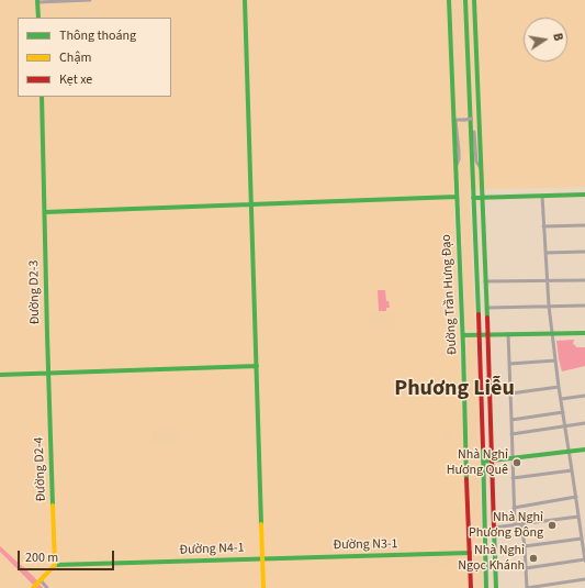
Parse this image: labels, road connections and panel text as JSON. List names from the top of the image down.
{
  "streets": {
    "main road": [
      "Đường D2-3",
      "Đường Trần Hưng Đạo",
      "Đường D2-4",
      "Đường N3-1",
      "Đường N4-1"
    ]
  },
  "crossings": [
    ["Đường D2-3", "Đường D2-4"],
    ["Đường Trần Hưng Đạo", "Đường N3-1"],
    ["Đường D2-4", "Đường N4-1"],
    ["Đường N3-1", "Đường N4-1"]
  ],
  "districts": ["Phương Liễu"],
  "places": ["Nhà Nghỉ Hương Quê", "Nhà Nghỉ Phương Đông", "Nhà Nghỉ Ngọc Khánh"],
  "legend": ["Thông thoáng", "Chậm", "Kẹt xe"],
  "scale_bar": "200 m",
  "north": "right"
}
